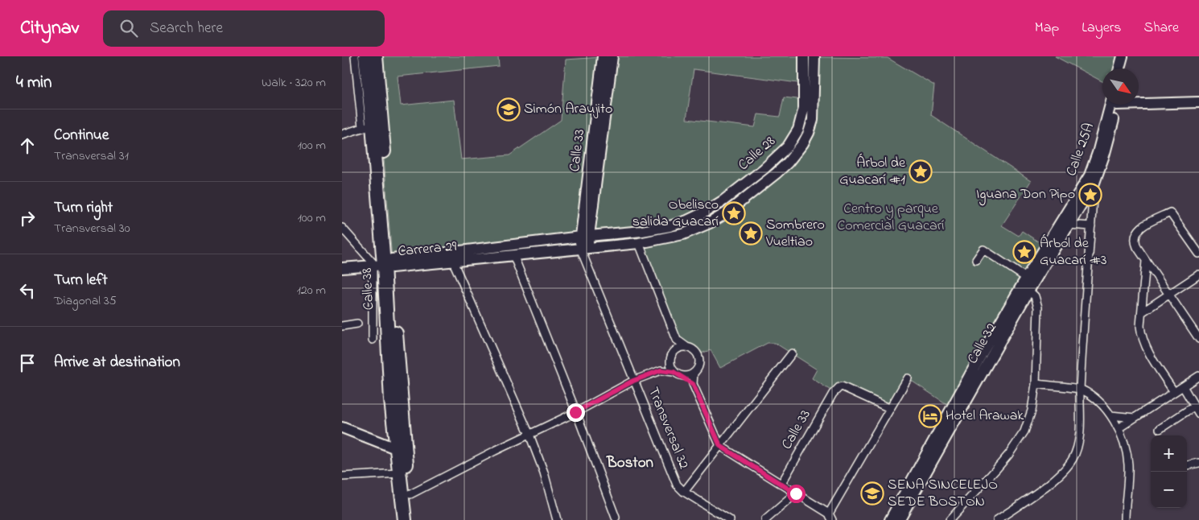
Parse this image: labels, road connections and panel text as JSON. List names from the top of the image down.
{
  "streets": {
    "highway": ["Calle 38"],
    "street": [
      "Calle 25A",
      "Calle 33",
      "Calle 28",
      "Carrera 29",
      "Calle 32",
      "Transversal 32"
    ]
  },
  "crossings": [
    ["Calle 25A", "Calle 32"],
    ["Calle 33", "Carrera 29"],
    ["Calle 33", "Transversal 32"],
    ["Calle 28", "Carrera 29"],
    ["Carrera 29", "Calle 38"],
    ["Carrera 29", "Transversal 32"]
  ],
  "districts": ["Boston"],
  "parks": ["Centro y parque Comercial Guacarí"],
  "places": {
    "school or university": ["Simón Araujito", "SENA SINCELEJO SEDE BOSTON"],
    "place": [
      "Árbol de Guacarí #1",
      "Iguana Don Pipo",
      "Obelisco salida Guacarí",
      "Sombrero Vueltiao",
      "Árbol de Guacarí #3"
    ],
    "hotel": ["Hotel Arawak"]
  },
  "north": "bottom right",
  "page": {
    "header": "Citynav",
    "search": "Search here",
    "nav": ["Map", "Layers", "Share"],
    "heading": ["4 min", "Walk · 320 m"],
    "list": [
      ["Continue", "Transversal 31", "100 m"],
      ["Turn right", "Transversal 30", "100 m"],
      ["Turn left", "Diagonal 35", "120 m"],
      "Arrive at destination"
    ],
    "map_buttons": ["+", "−"]
  }
}
